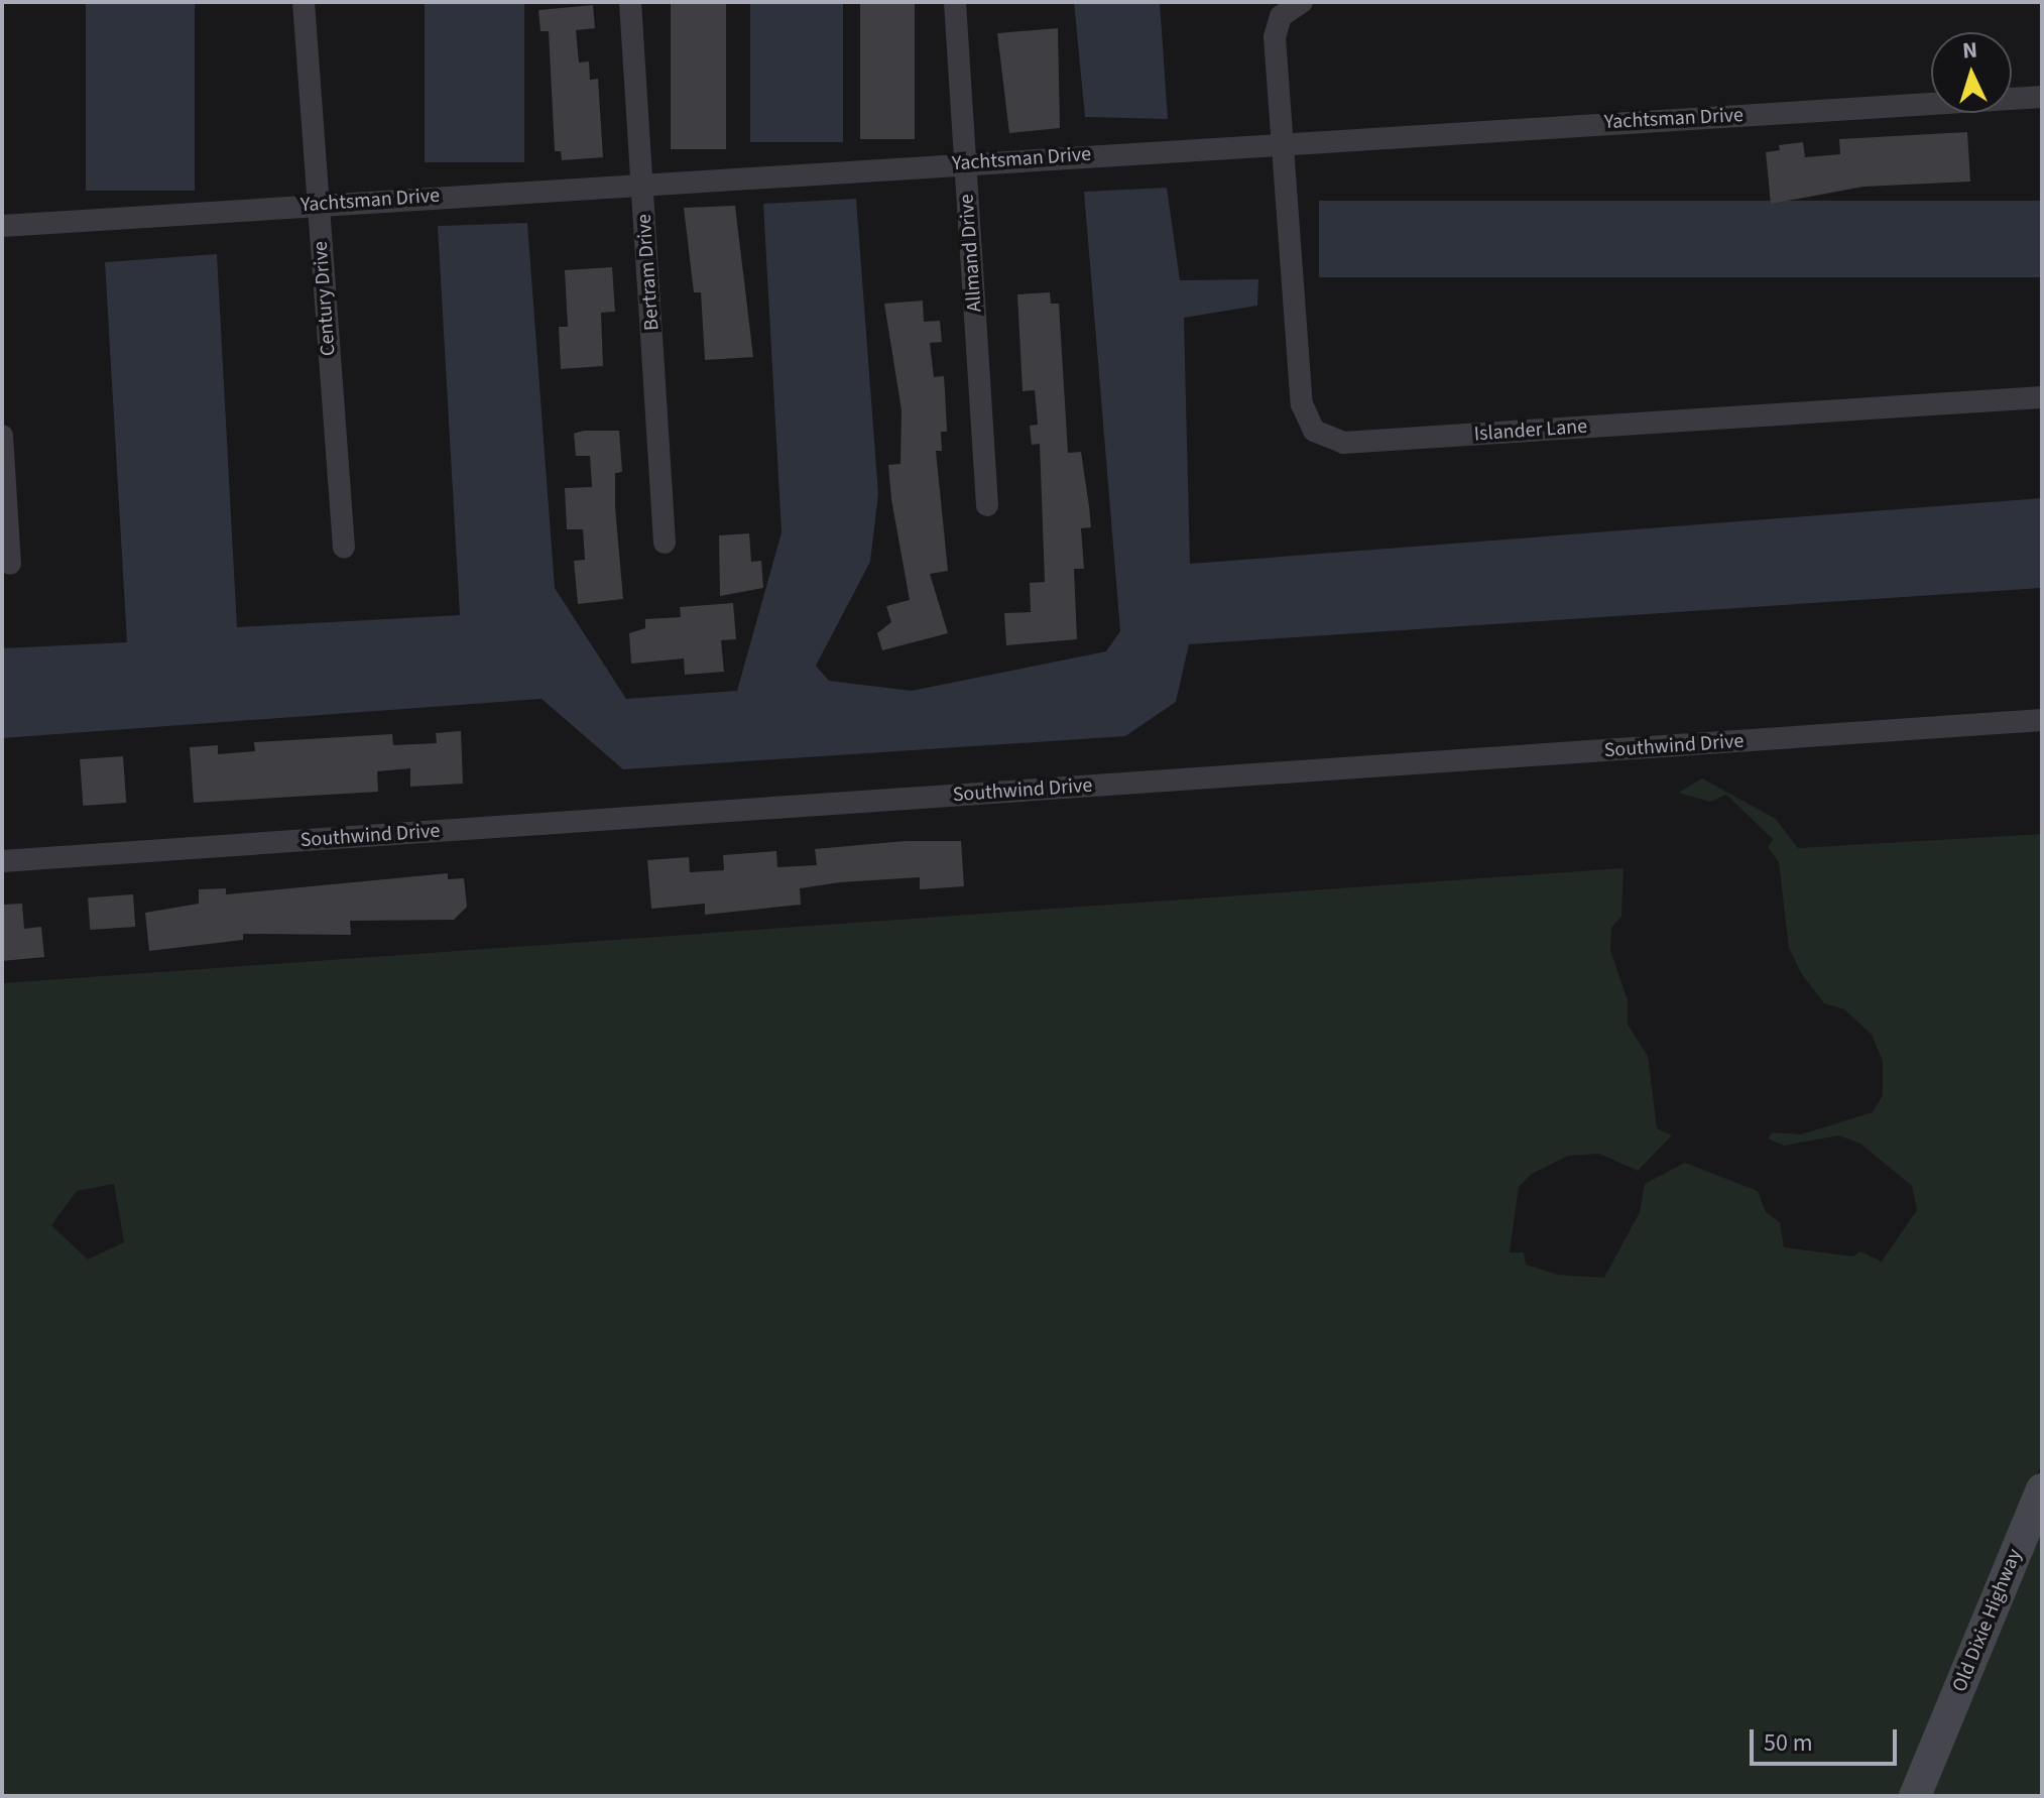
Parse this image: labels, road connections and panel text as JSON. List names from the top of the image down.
{
  "streets": {
    "street": [
      "Yachtsman Drive",
      "Allmand Drive",
      "Bertram Drive",
      "Century Drive",
      "Islander Lane",
      "Southwind Drive",
      "Old Dixie Highway"
    ]
  },
  "crossings": [
    ["Yachtsman Drive", "Allmand Drive"],
    ["Yachtsman Drive", "Bertram Drive"],
    ["Yachtsman Drive", "Century Drive"],
    ["Yachtsman Drive", "Islander Lane"]
  ],
  "scale_bar": "50 m",
  "north": "top"
}
